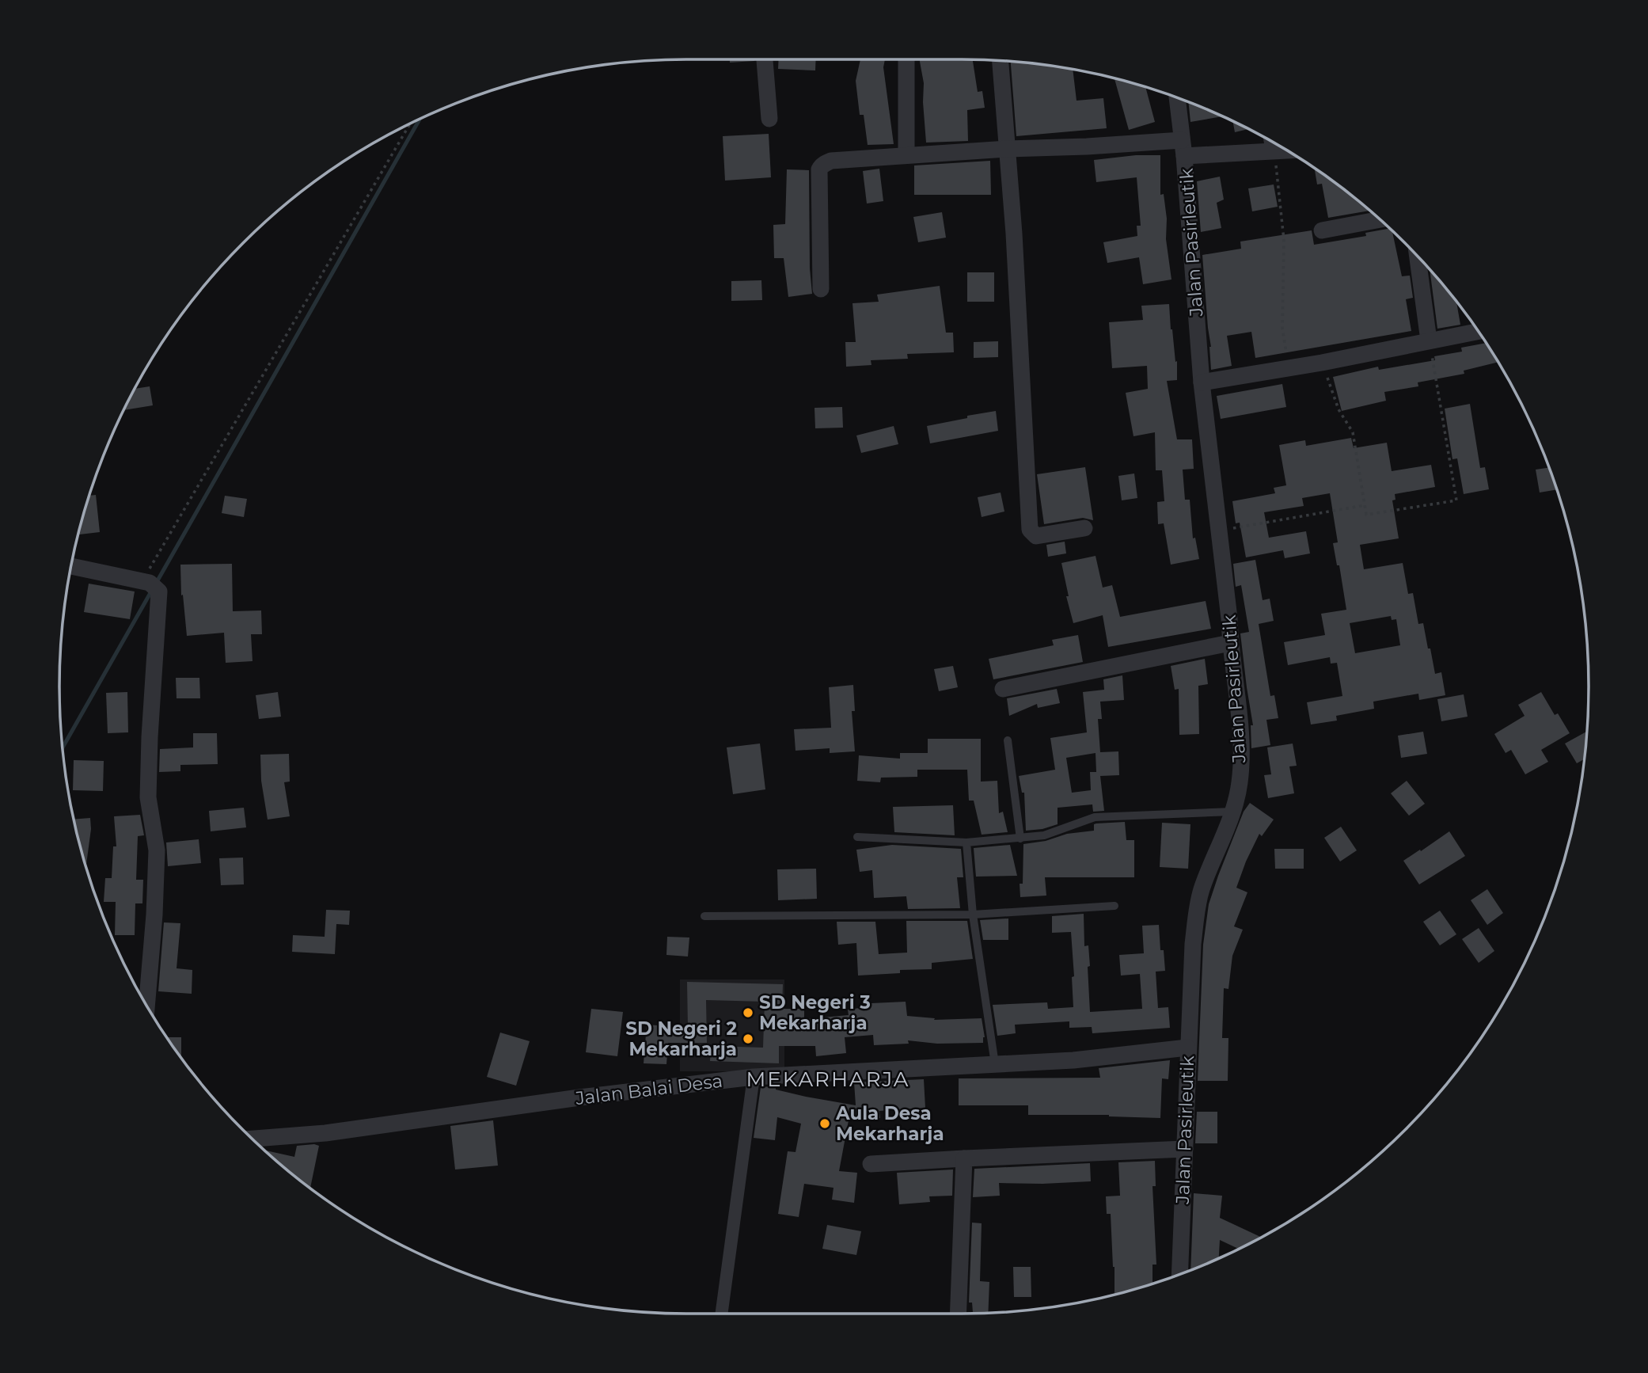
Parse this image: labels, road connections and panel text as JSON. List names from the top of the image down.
{
  "streets": {
    "street": ["Jalan Pasirleutik", "Jalan Balai Desa"]
  },
  "crossings": [
    ["Jalan Pasirleutik", "Jalan Balai Desa"]
  ],
  "districts": ["MEKARHARJA"],
  "places": ["SD Negeri 3 Mekarharja", "SD Negeri 2 Mekarharja", "Aula Desa Mekarharja"]
}
